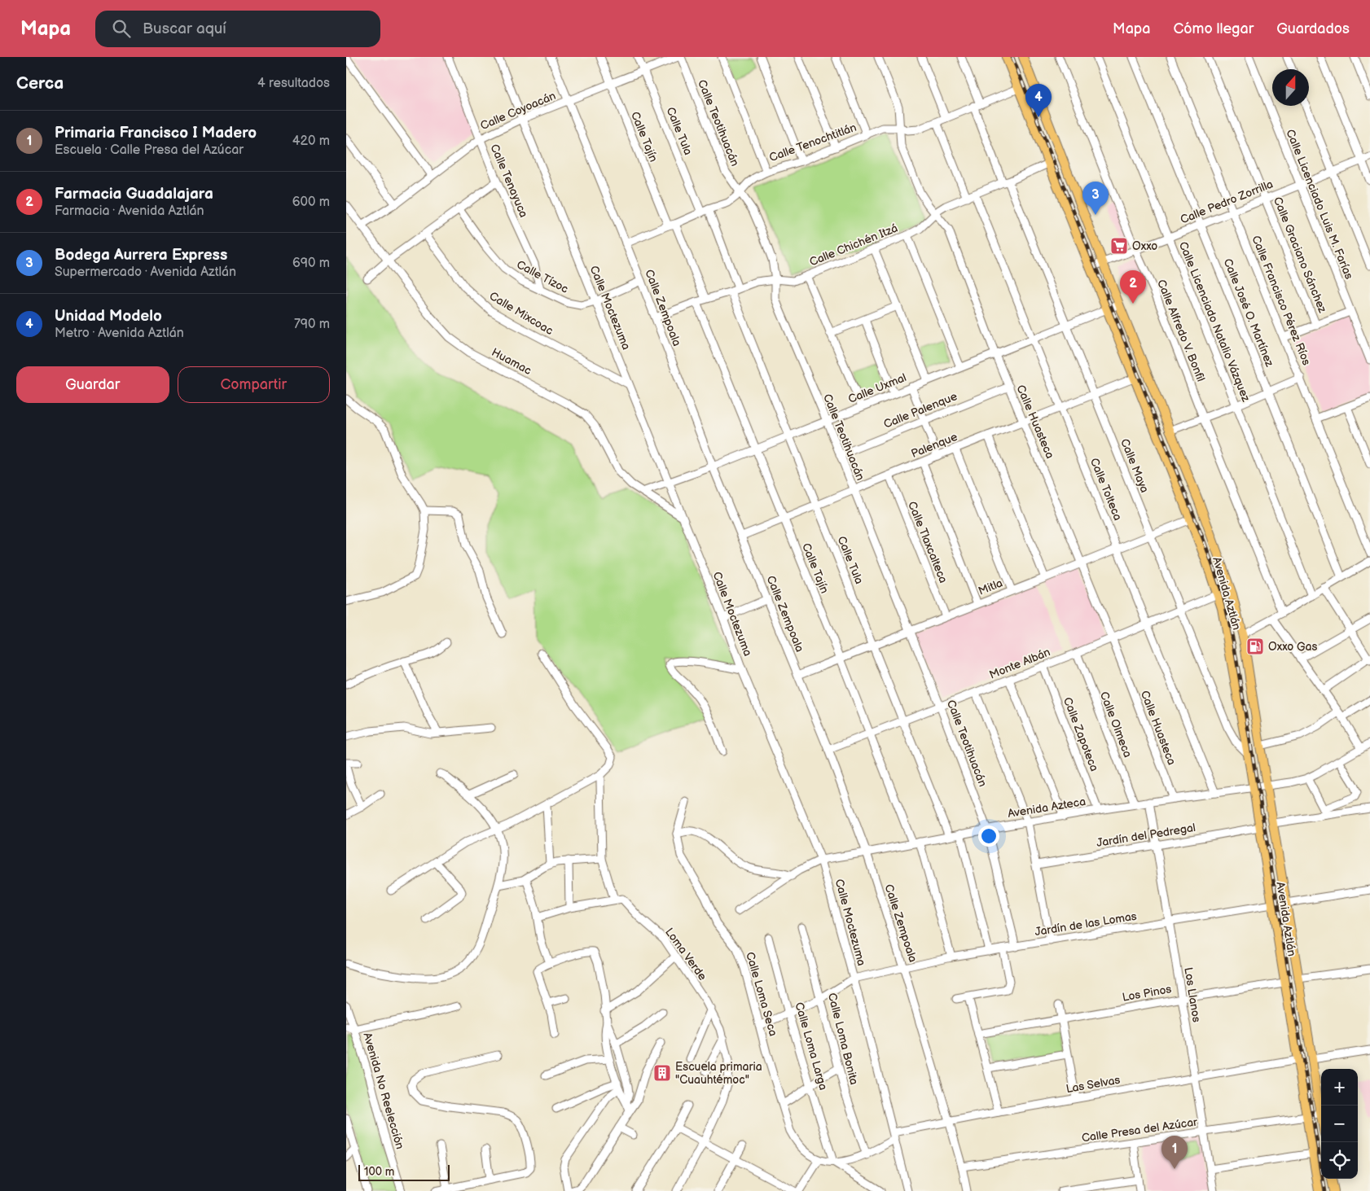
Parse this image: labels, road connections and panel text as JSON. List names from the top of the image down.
{
  "streets": {
    "main road": ["Avenida Aztlán"],
    "street": [
      "Calle Coyoacán",
      "Calle Teotihuacán",
      "Calle Tula",
      "Calle Tajín",
      "Calle Tenochtitlán",
      "Calle Tenayuca",
      "Calle Pedro Zorrilla",
      "Calle Licenciado Luis M. Farías",
      "Calle Chichén Itzá",
      "Calle Graciano Sánchez",
      "Calle Tízoc",
      "Calle Francisco Pérez Ríos",
      "Calle Moctezuma",
      "Calle Zempoala",
      "Calle José O. Martínez",
      "Calle Mixcoac",
      "Calle Licenciado Natalio Vázquez",
      "Calle Alfredo V. Bonfil",
      "Huamac",
      "Calle Uxmal",
      "Calle Palenque",
      "Calle Huasteca",
      "Palenque",
      "Calle Maya",
      "Calle Tolteca",
      "Calle Tlaxcalteca",
      "Mitla",
      "Monte Albán",
      "Calle Olmeca",
      "Calle Zapoteca",
      "Avenida Azteca",
      "Jardín del Pedregal",
      "Jardín de las Lomas",
      "Loma Verde",
      "Los Pinos",
      "Calle Loma Seca",
      "Los Llanos",
      "Calle Loma Bonita",
      "Calle Loma Larga",
      "Las Selvas",
      "Avenida No Reelección",
      "Calle Presa del Azúcar"
    ]
  },
  "crossings": [
    ["Calle Coyoacán", "Calle Teotihuacán"],
    ["Calle Coyoacán", "Calle Tula"],
    ["Calle Coyoacán", "Calle Tajín"],
    ["Calle Coyoacán", "Calle Tenayuca"],
    ["Calle Coyoacán", "Calle Moctezuma"],
    ["Calle Coyoacán", "Calle Zempoala"],
    ["Calle Coyoacán", "Huamac"],
    ["Calle Teotihuacán", "Calle Tenochtitlán"],
    ["Calle Teotihuacán", "Calle Chichén Itzá"],
    ["Calle Teotihuacán", "Calle Uxmal"],
    ["Calle Teotihuacán", "Calle Palenque"],
    ["Calle Teotihuacán", "Palenque"],
    ["Calle Teotihuacán", "Mitla"],
    ["Calle Teotihuacán", "Monte Albán"],
    ["Calle Teotihuacán", "Avenida Azteca"],
    ["Calle Teotihuacán", "Jardín de las Lomas"],
    ["Calle Tula", "Calle Tenochtitlán"],
    ["Calle Tula", "Calle Chichén Itzá"],
    ["Calle Tula", "Calle Uxmal"],
    ["Calle Tula", "Palenque"],
    ["Calle Tula", "Mitla"],
    ["Calle Tula", "Monte Albán"],
    ["Calle Tula", "Avenida Azteca"],
    ["Calle Tajín", "Calle Tenochtitlán"],
    ["Calle Tajín", "Calle Chichén Itzá"],
    ["Calle Tajín", "Calle Uxmal"],
    ["Calle Tajín", "Palenque"],
    ["Calle Tajín", "Mitla"],
    ["Calle Tajín", "Monte Albán"],
    ["Calle Tajín", "Avenida Azteca"],
    ["Calle Tenochtitlán", "Calle Zempoala"],
    ["Calle Tenochtitlán", "Calle Huasteca"],
    ["Calle Tenochtitlán", "Calle Maya"],
    ["Calle Tenochtitlán", "Avenida Aztlán"],
    ["Calle Tenayuca", "Calle Tízoc"],
    ["Calle Pedro Zorrilla", "Calle Licenciado Luis M. Farías"],
    ["Calle Pedro Zorrilla", "Calle Graciano Sánchez"],
    ["Calle Pedro Zorrilla", "Calle Francisco Pérez Ríos"],
    ["Calle Pedro Zorrilla", "Calle José O. Martínez"],
    ["Calle Pedro Zorrilla", "Calle Licenciado Natalio Vázquez"],
    ["Calle Pedro Zorrilla", "Calle Alfredo V. Bonfil"],
    ["Calle Pedro Zorrilla", "Avenida Aztlán"],
    ["Calle Chichén Itzá", "Calle Zempoala"],
    ["Calle Chichén Itzá", "Calle Huasteca"],
    ["Calle Chichén Itzá", "Calle Maya"],
    ["Calle Chichén Itzá", "Calle Tolteca"],
    ["Calle Chichén Itzá", "Avenida Aztlán"],
    ["Calle Tízoc", "Calle Moctezuma"],
    ["Calle Tízoc", "Calle Zempoala"],
    ["Calle Moctezuma", "Calle Mixcoac"],
    ["Calle Moctezuma", "Huamac"],
    ["Calle Moctezuma", "Calle Uxmal"],
    ["Calle Moctezuma", "Avenida Azteca"],
    ["Calle Moctezuma", "Jardín de las Lomas"],
    ["Calle Moctezuma", "Las Selvas"],
    ["Calle Zempoala", "Calle Uxmal"],
    ["Calle Zempoala", "Palenque"],
    ["Calle Zempoala", "Mitla"],
    ["Calle Zempoala", "Monte Albán"],
    ["Calle Zempoala", "Avenida Azteca"],
    ["Calle Zempoala", "Jardín de las Lomas"],
    ["Calle Zempoala", "Las Selvas"],
    ["Calle Zempoala", "Calle Presa del Azúcar"],
    ["Huamac", "Calle Uxmal"],
    ["Calle Uxmal", "Calle Huasteca"],
    ["Calle Uxmal", "Calle Maya"],
    ["Calle Uxmal", "Calle Tolteca"],
    ["Calle Uxmal", "Avenida Aztlán"],
    ["Calle Palenque", "Calle Huasteca"],
    ["Calle Huasteca", "Palenque"],
    ["Calle Huasteca", "Mitla"],
    ["Calle Huasteca", "Monte Albán"],
    ["Calle Huasteca", "Avenida Azteca"],
    ["Palenque", "Calle Maya"],
    ["Palenque", "Calle Tolteca"],
    ["Palenque", "Calle Tlaxcalteca"],
    ["Palenque", "Avenida Aztlán"],
    ["Calle Maya", "Mitla"],
    ["Calle Maya", "Avenida Aztlán"],
    ["Calle Maya", "Monte Albán"],
    ["Calle Tolteca", "Mitla"],
    ["Calle Tolteca", "Monte Albán"],
    ["Calle Tolteca", "Avenida Azteca"],
    ["Calle Tlaxcalteca", "Mitla"],
    ["Mitla", "Avenida Aztlán"],
    ["Avenida Aztlán", "Monte Albán"],
    ["Avenida Aztlán", "Avenida Azteca"],
    ["Avenida Aztlán", "Jardín del Pedregal"],
    ["Avenida Aztlán", "Jardín de las Lomas"],
    ["Avenida Aztlán", "Los Pinos"],
    ["Avenida Aztlán", "Las Selvas"],
    ["Avenida Aztlán", "Calle Presa del Azúcar"],
    ["Monte Albán", "Calle Olmeca"],
    ["Monte Albán", "Calle Zapoteca"],
    ["Calle Olmeca", "Avenida Azteca"],
    ["Calle Zapoteca", "Avenida Azteca"],
    ["Avenida Azteca", "Los Llanos"],
    ["Jardín del Pedregal", "Los Llanos"],
    ["Jardín de las Lomas", "Calle Loma Seca"],
    ["Jardín de las Lomas", "Los Llanos"],
    ["Jardín de las Lomas", "Calle Loma Bonita"],
    ["Jardín de las Lomas", "Calle Loma Larga"],
    ["Los Pinos", "Los Llanos"],
    ["Los Llanos", "Las Selvas"],
    ["Los Llanos", "Calle Presa del Azúcar"],
    ["Calle Loma Bonita", "Las Selvas"],
    ["Calle Loma Larga", "Las Selvas"]
  ],
  "places": {
    "supermarket": ["Oxxo"],
    "fuel station": ["Oxxo Gas"],
    "building": ["Escuela primaria \"Cuauhtémoc\""]
  },
  "scale_bar": "100 m",
  "north": "top",
  "page": {
    "header": "Mapa",
    "search": "Buscar aquí",
    "nav": ["Mapa", "Cómo llegar", "Guardados"],
    "heading": ["Cerca", "4 resultados"],
    "pins": [
      "4",
      "3",
      "2",
      "1"
    ],
    "list": [
      {
        "mark": "1",
        "name": "Primaria Francisco I Madero",
        "note": "Escuela · Calle Presa del Azúcar",
        "value": "420 m"
      },
      {
        "mark": "2",
        "name": "Farmacia Guadalajara",
        "note": "Farmacia · Avenida Aztlán",
        "value": "600 m"
      },
      {
        "mark": "3",
        "name": "Bodega Aurrera Express",
        "note": "Supermercado · Avenida Aztlán",
        "value": "690 m"
      },
      {
        "mark": "4",
        "name": "Unidad Modelo",
        "note": "Metro · Avenida Aztlán",
        "value": "790 m"
      }
    ],
    "buttons": ["Guardar", "Compartir"],
    "map_buttons": ["+", "−"],
    "scale": "100 m"
  }
}
